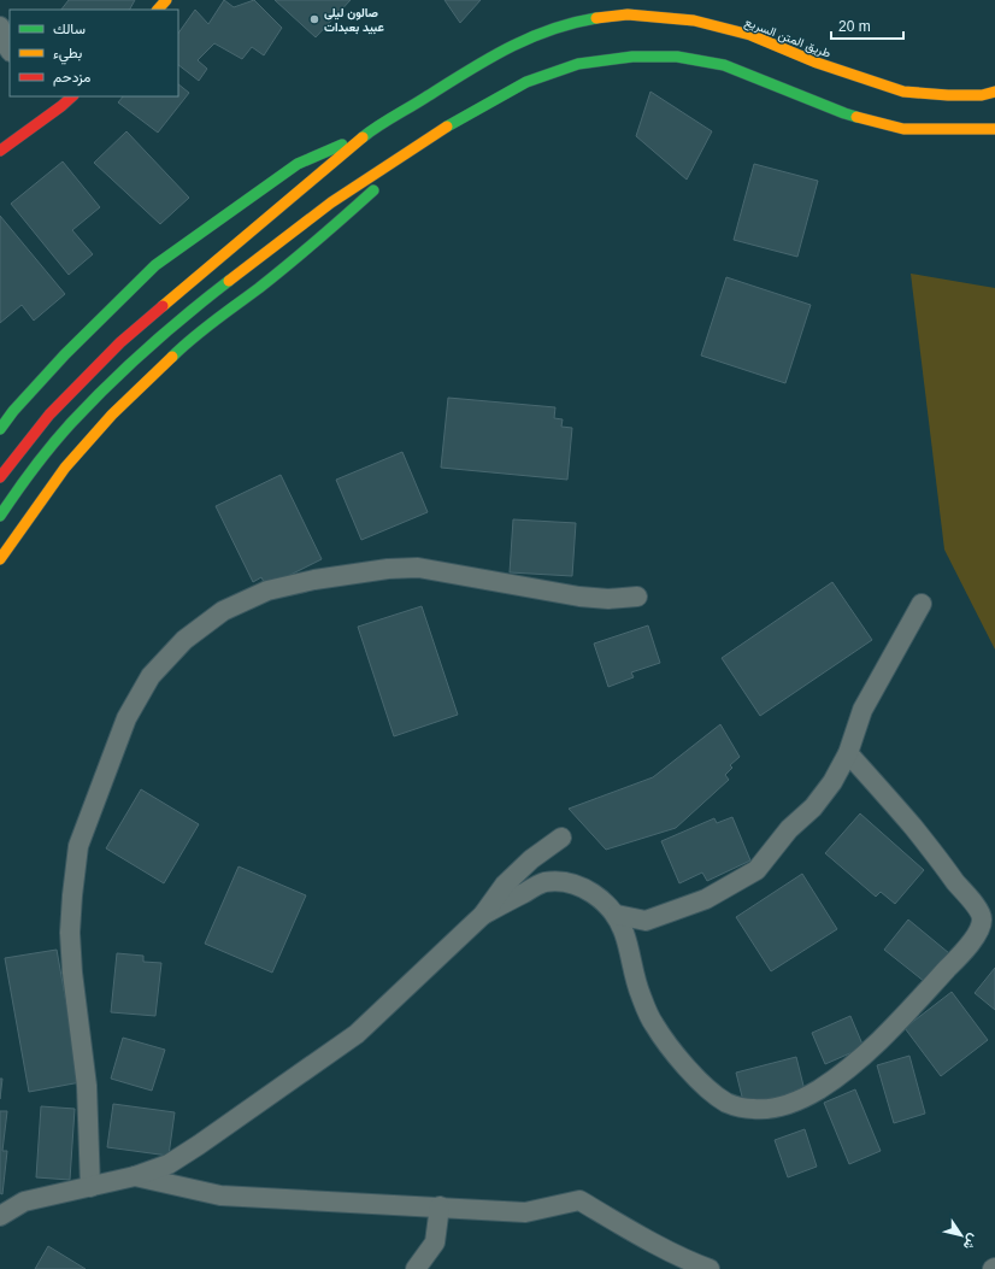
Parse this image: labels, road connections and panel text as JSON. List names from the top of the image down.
{
  "streets": {
    "main road": ["طريق المتن السريع"]
  },
  "places": ["صالون ليلى عبيد بعبدات"],
  "legend": ["سالك", "بطيء", "مزدحم"],
  "scale_bar": "20 m",
  "north": "bottom right"
}
